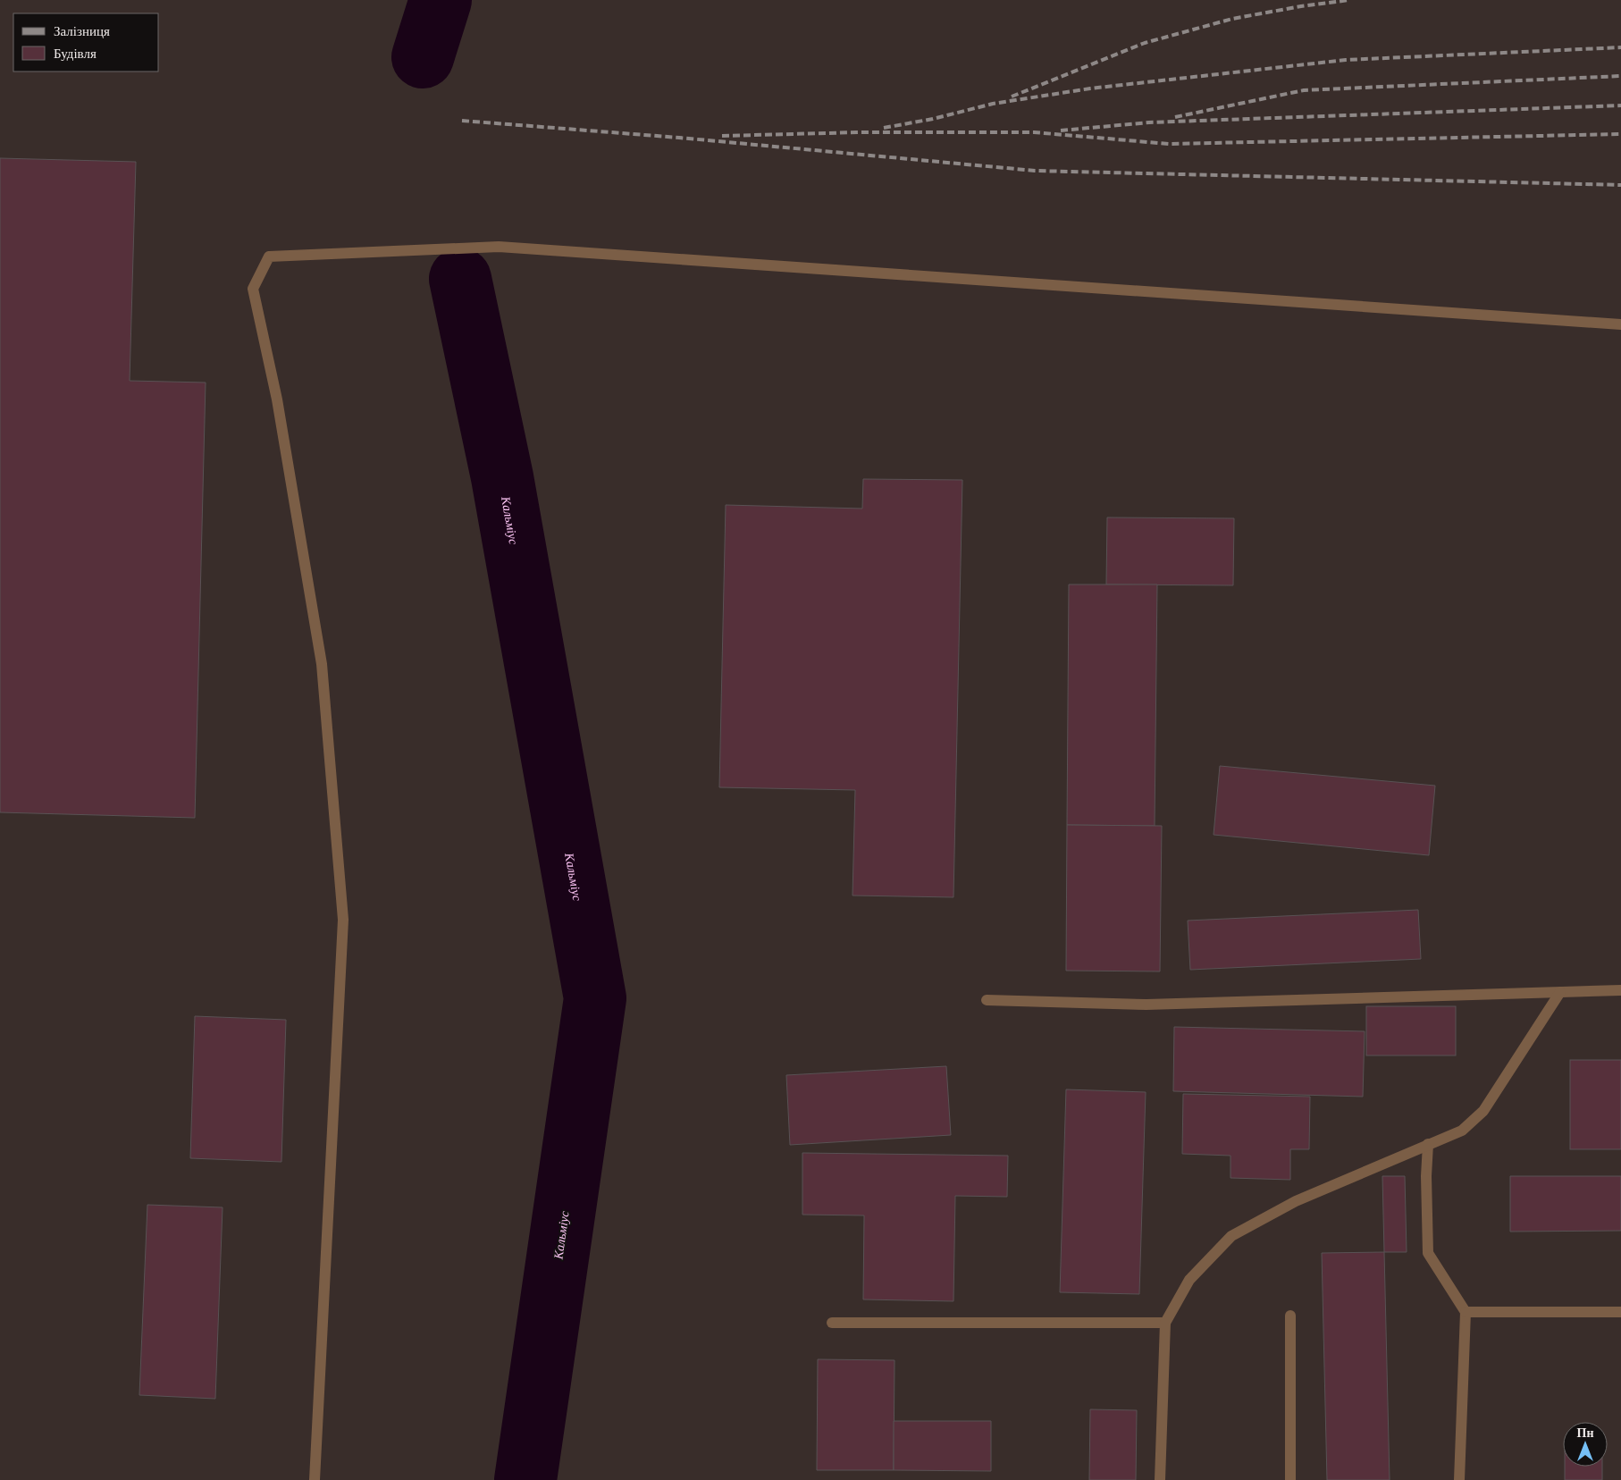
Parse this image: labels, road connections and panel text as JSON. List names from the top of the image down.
{
  "water": ["Кальміус"],
  "legend": ["Залізниця", "Будівля"],
  "north": "top"
}
